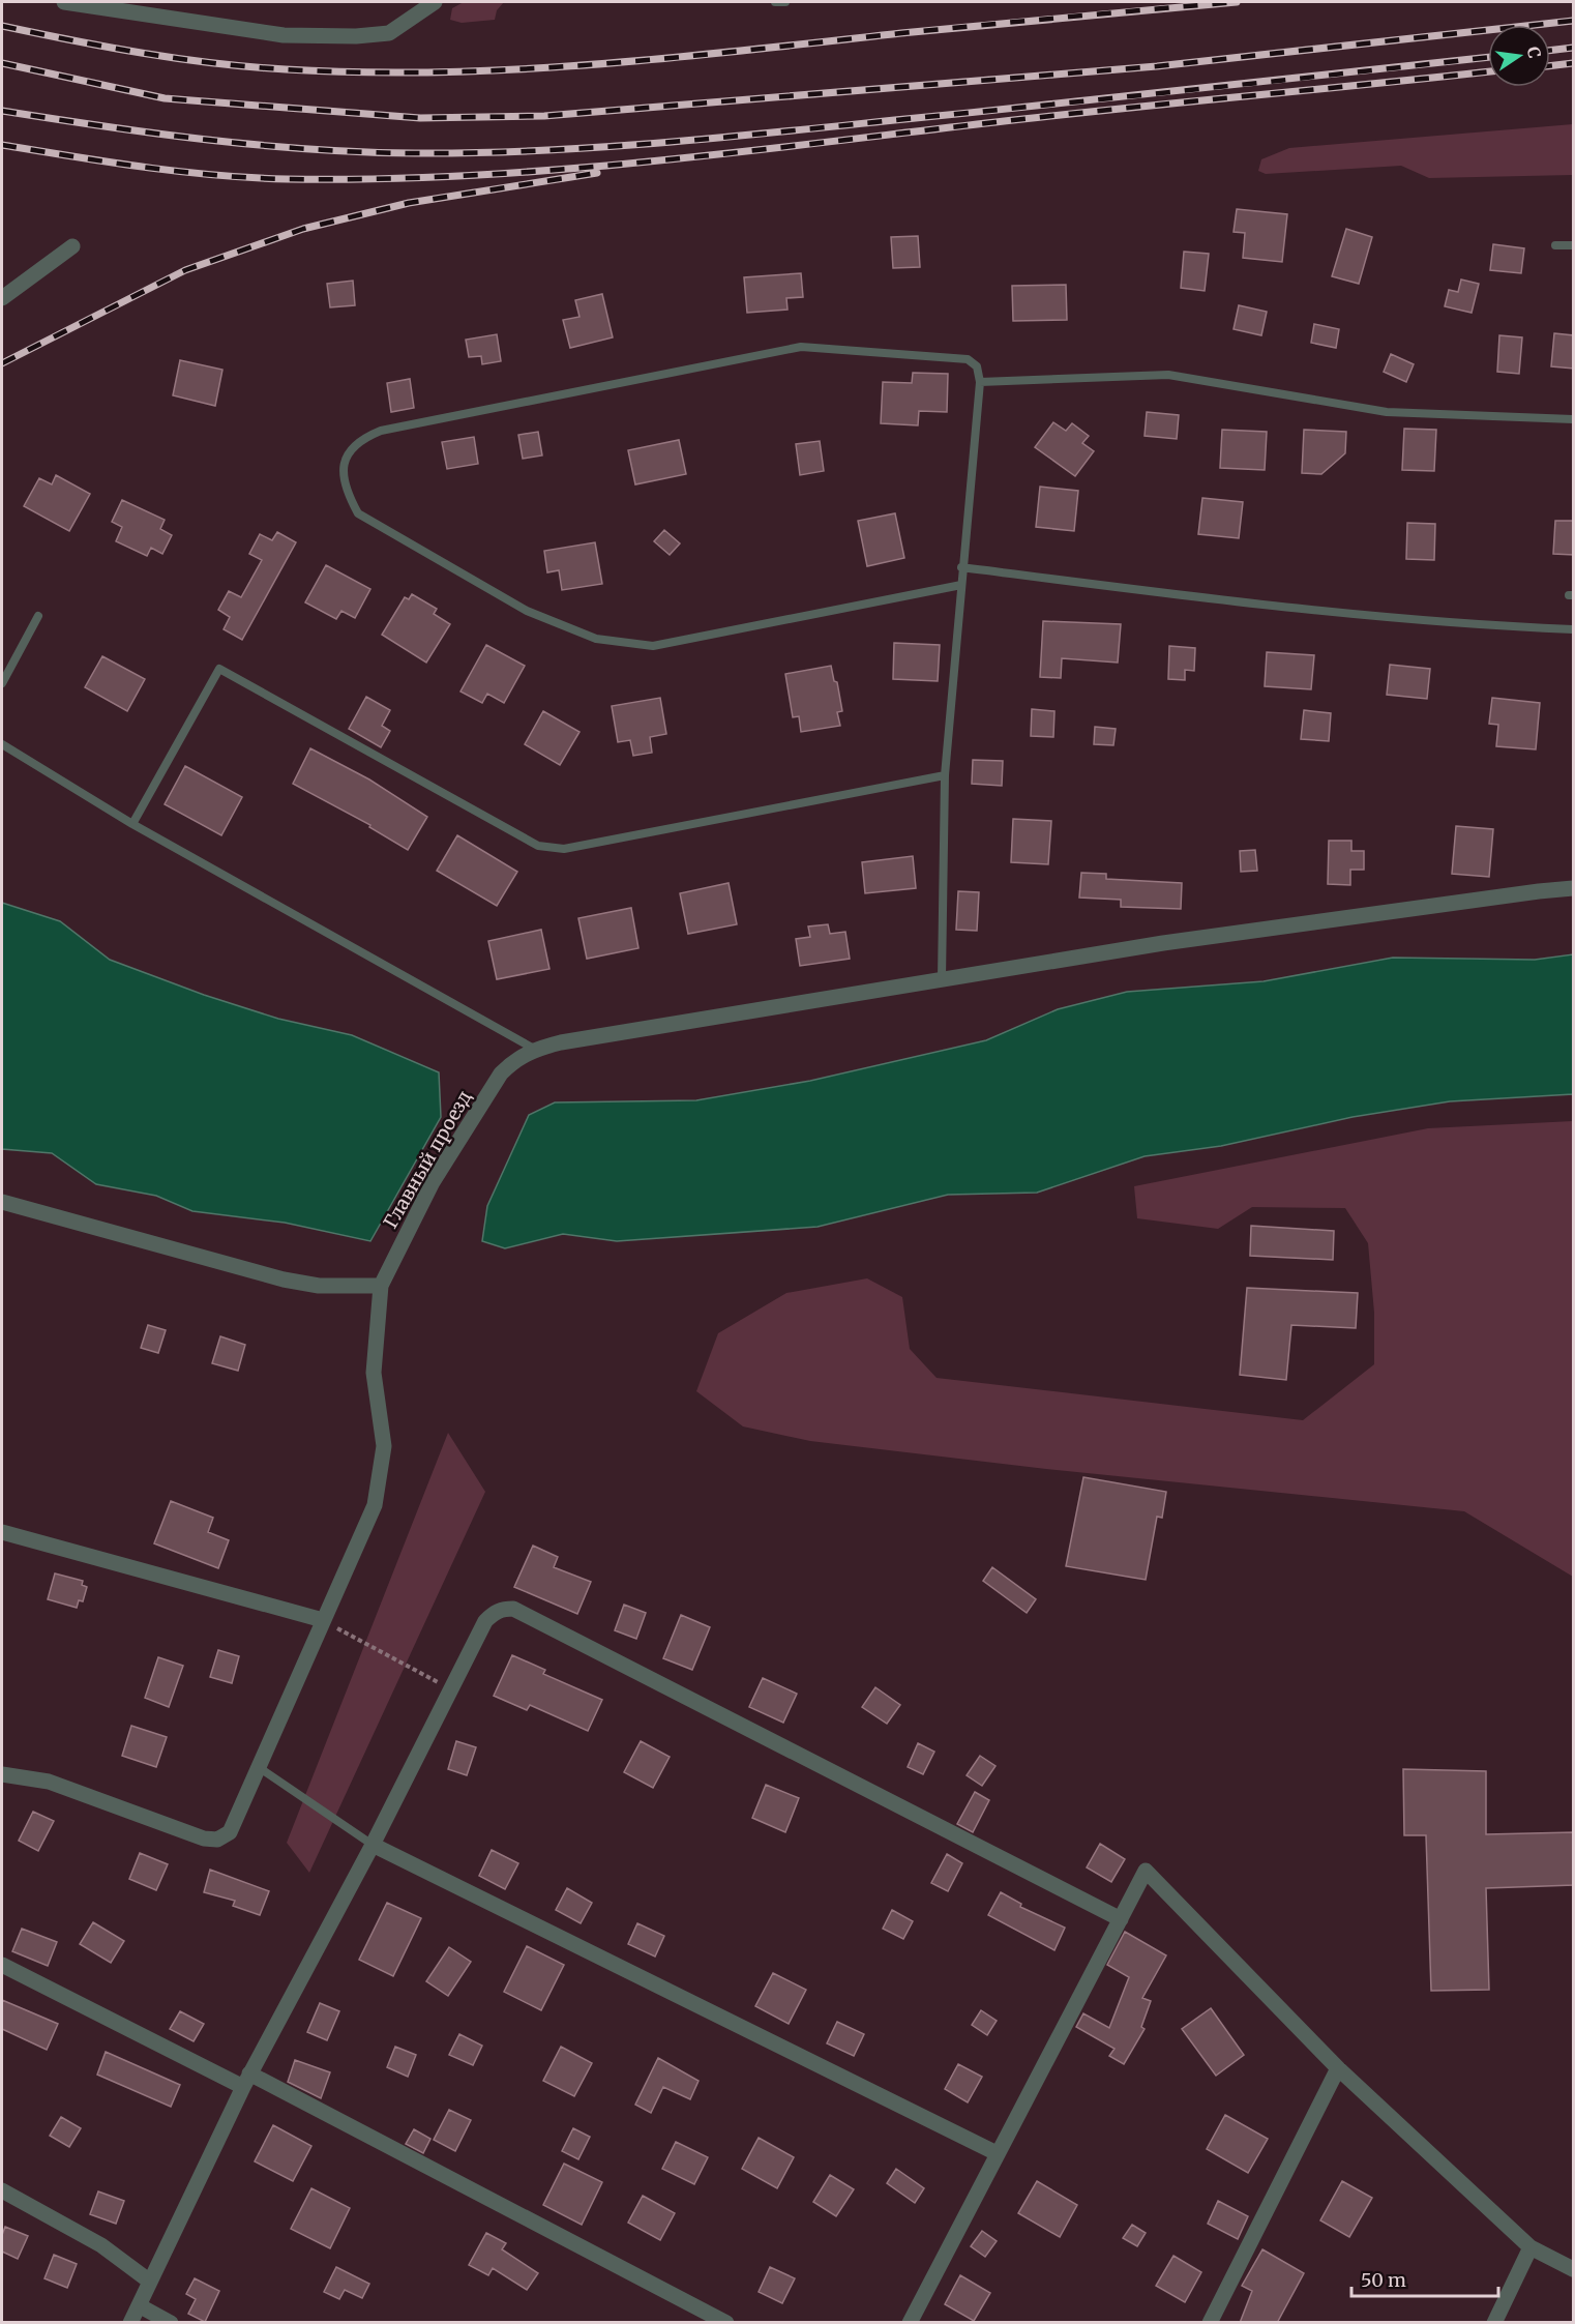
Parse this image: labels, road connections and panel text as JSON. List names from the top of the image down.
{
  "streets": {
    "street": ["Главный проезд"]
  },
  "scale_bar": "50 m",
  "north": "right"
}
